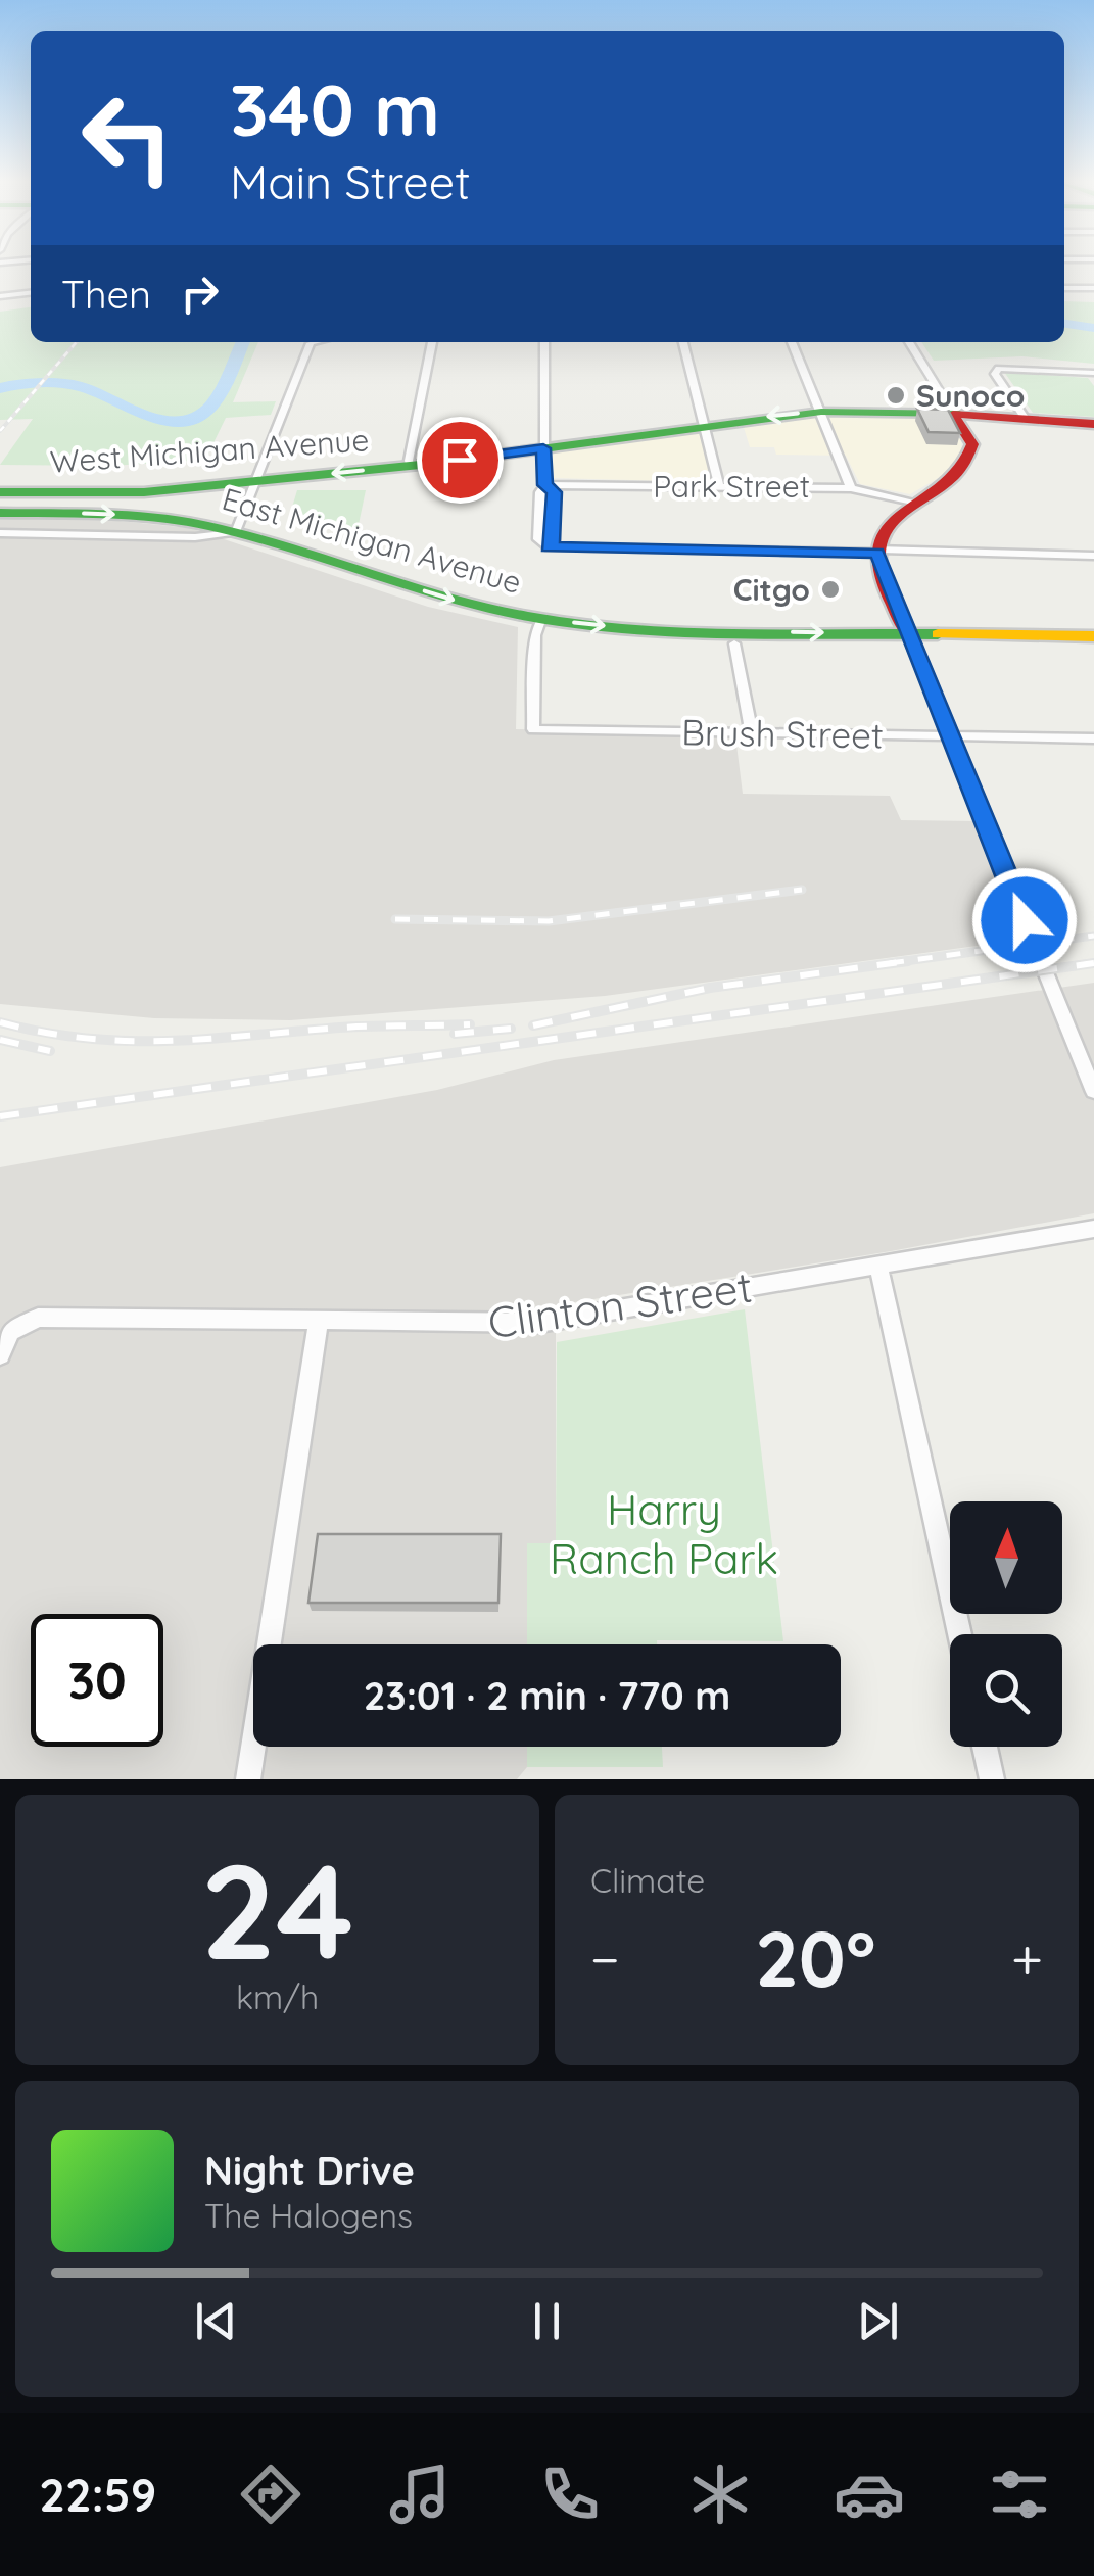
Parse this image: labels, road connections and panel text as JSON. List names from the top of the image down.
{
  "streets": {
    "main road": ["West Michigan Avenue", "East Michigan Avenue"],
    "street": ["Park Street", "Brush Street", "Clinton Street"]
  },
  "crossings": [
    ["East Michigan Avenue", "Brush Street"]
  ],
  "one_way": ["East Michigan Avenue"],
  "parks": ["Harry Ranch Park"],
  "places": ["Sunoco", "Citgo"],
  "north": "top",
  "page": {
    "turn": ["340 m", "Main Street"],
    "then": "Then",
    "limit": "30",
    "trip": "23:01 · 2 min · 770 m",
    "tile": [
      ["24", "km/h"],
      "Climate"
    ],
    "heat": ["−", "20°", "+"],
    "song": ["Night Drive", "The Halogens"],
    "tabs": "22:59"
  }
}
